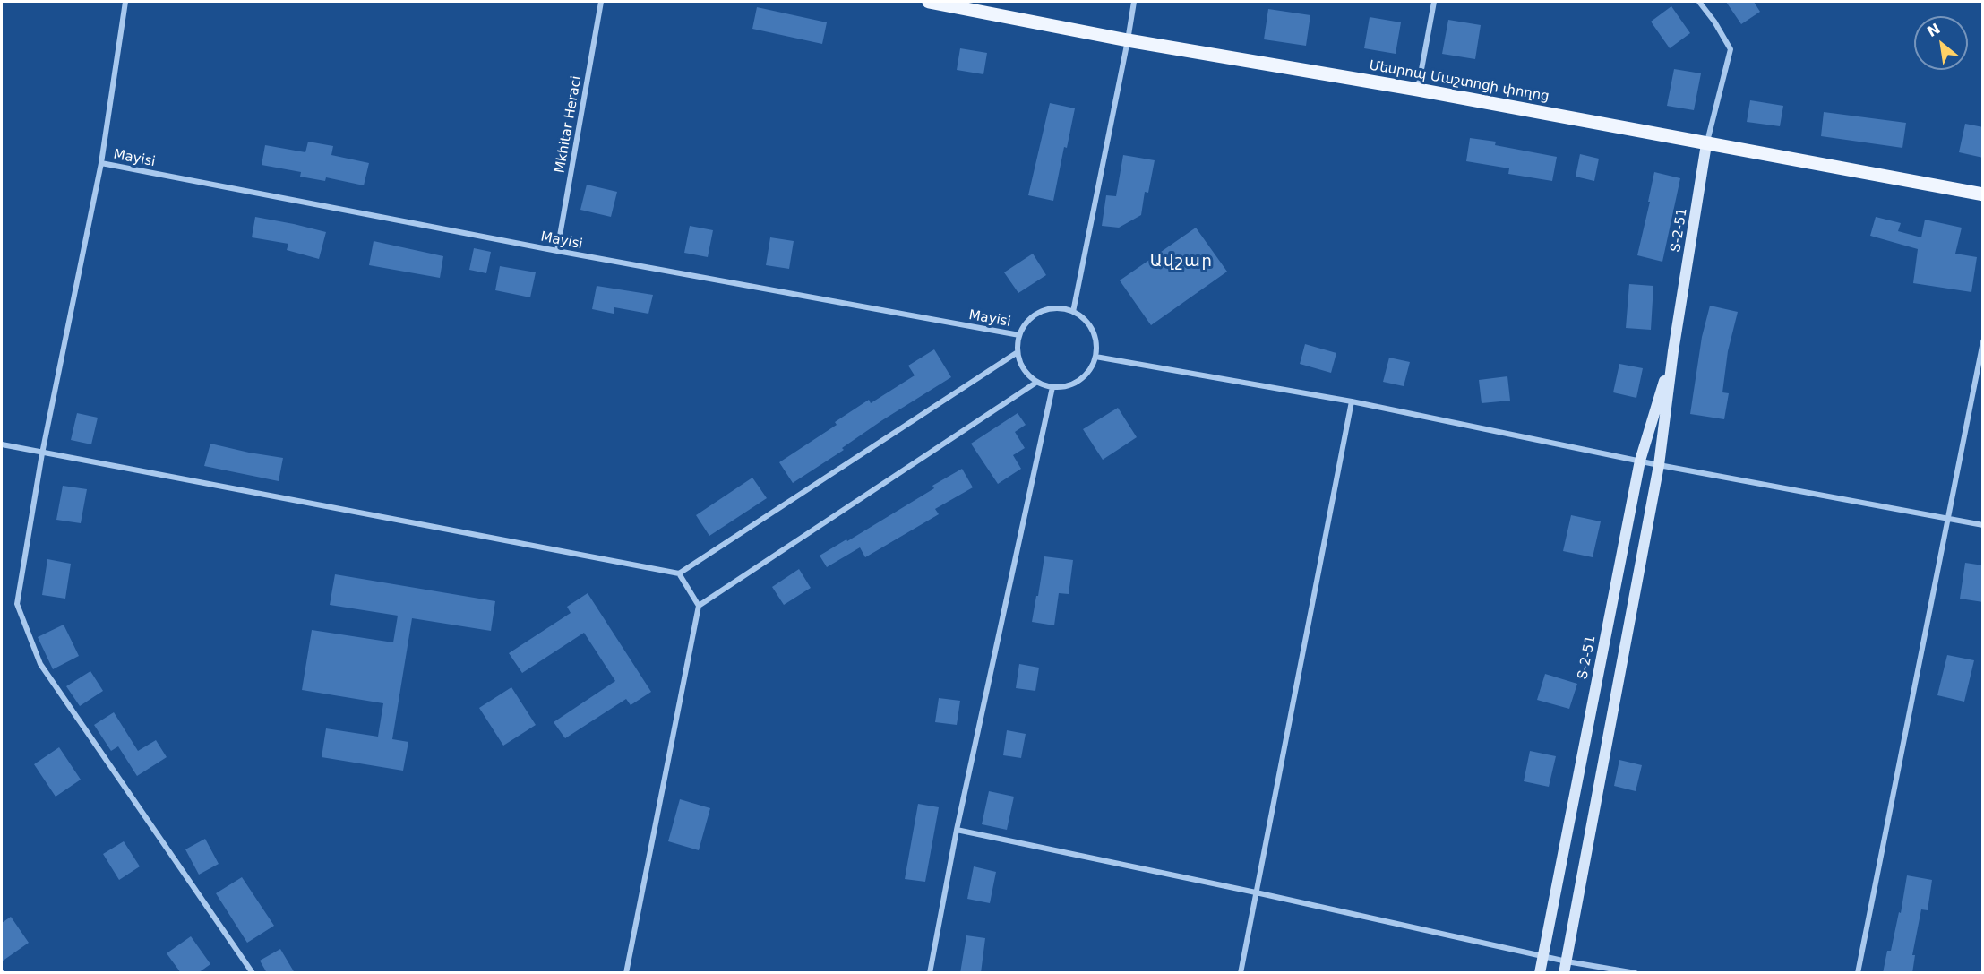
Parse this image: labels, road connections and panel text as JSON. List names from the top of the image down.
{
  "streets": {
    "main road": ["Մեսրոպ Մաշտոցի փողոց"],
    "street": ["Mkhitar Heraci", "Mayisi", "Տ-2-51"]
  },
  "crossings": [
    ["Մեսրոպ Մաշտոցի փողոց", "Տ-2-51"],
    ["Mkhitar Heraci", "Mayisi"]
  ],
  "districts": ["Ավշար"],
  "north": "top left"
}
